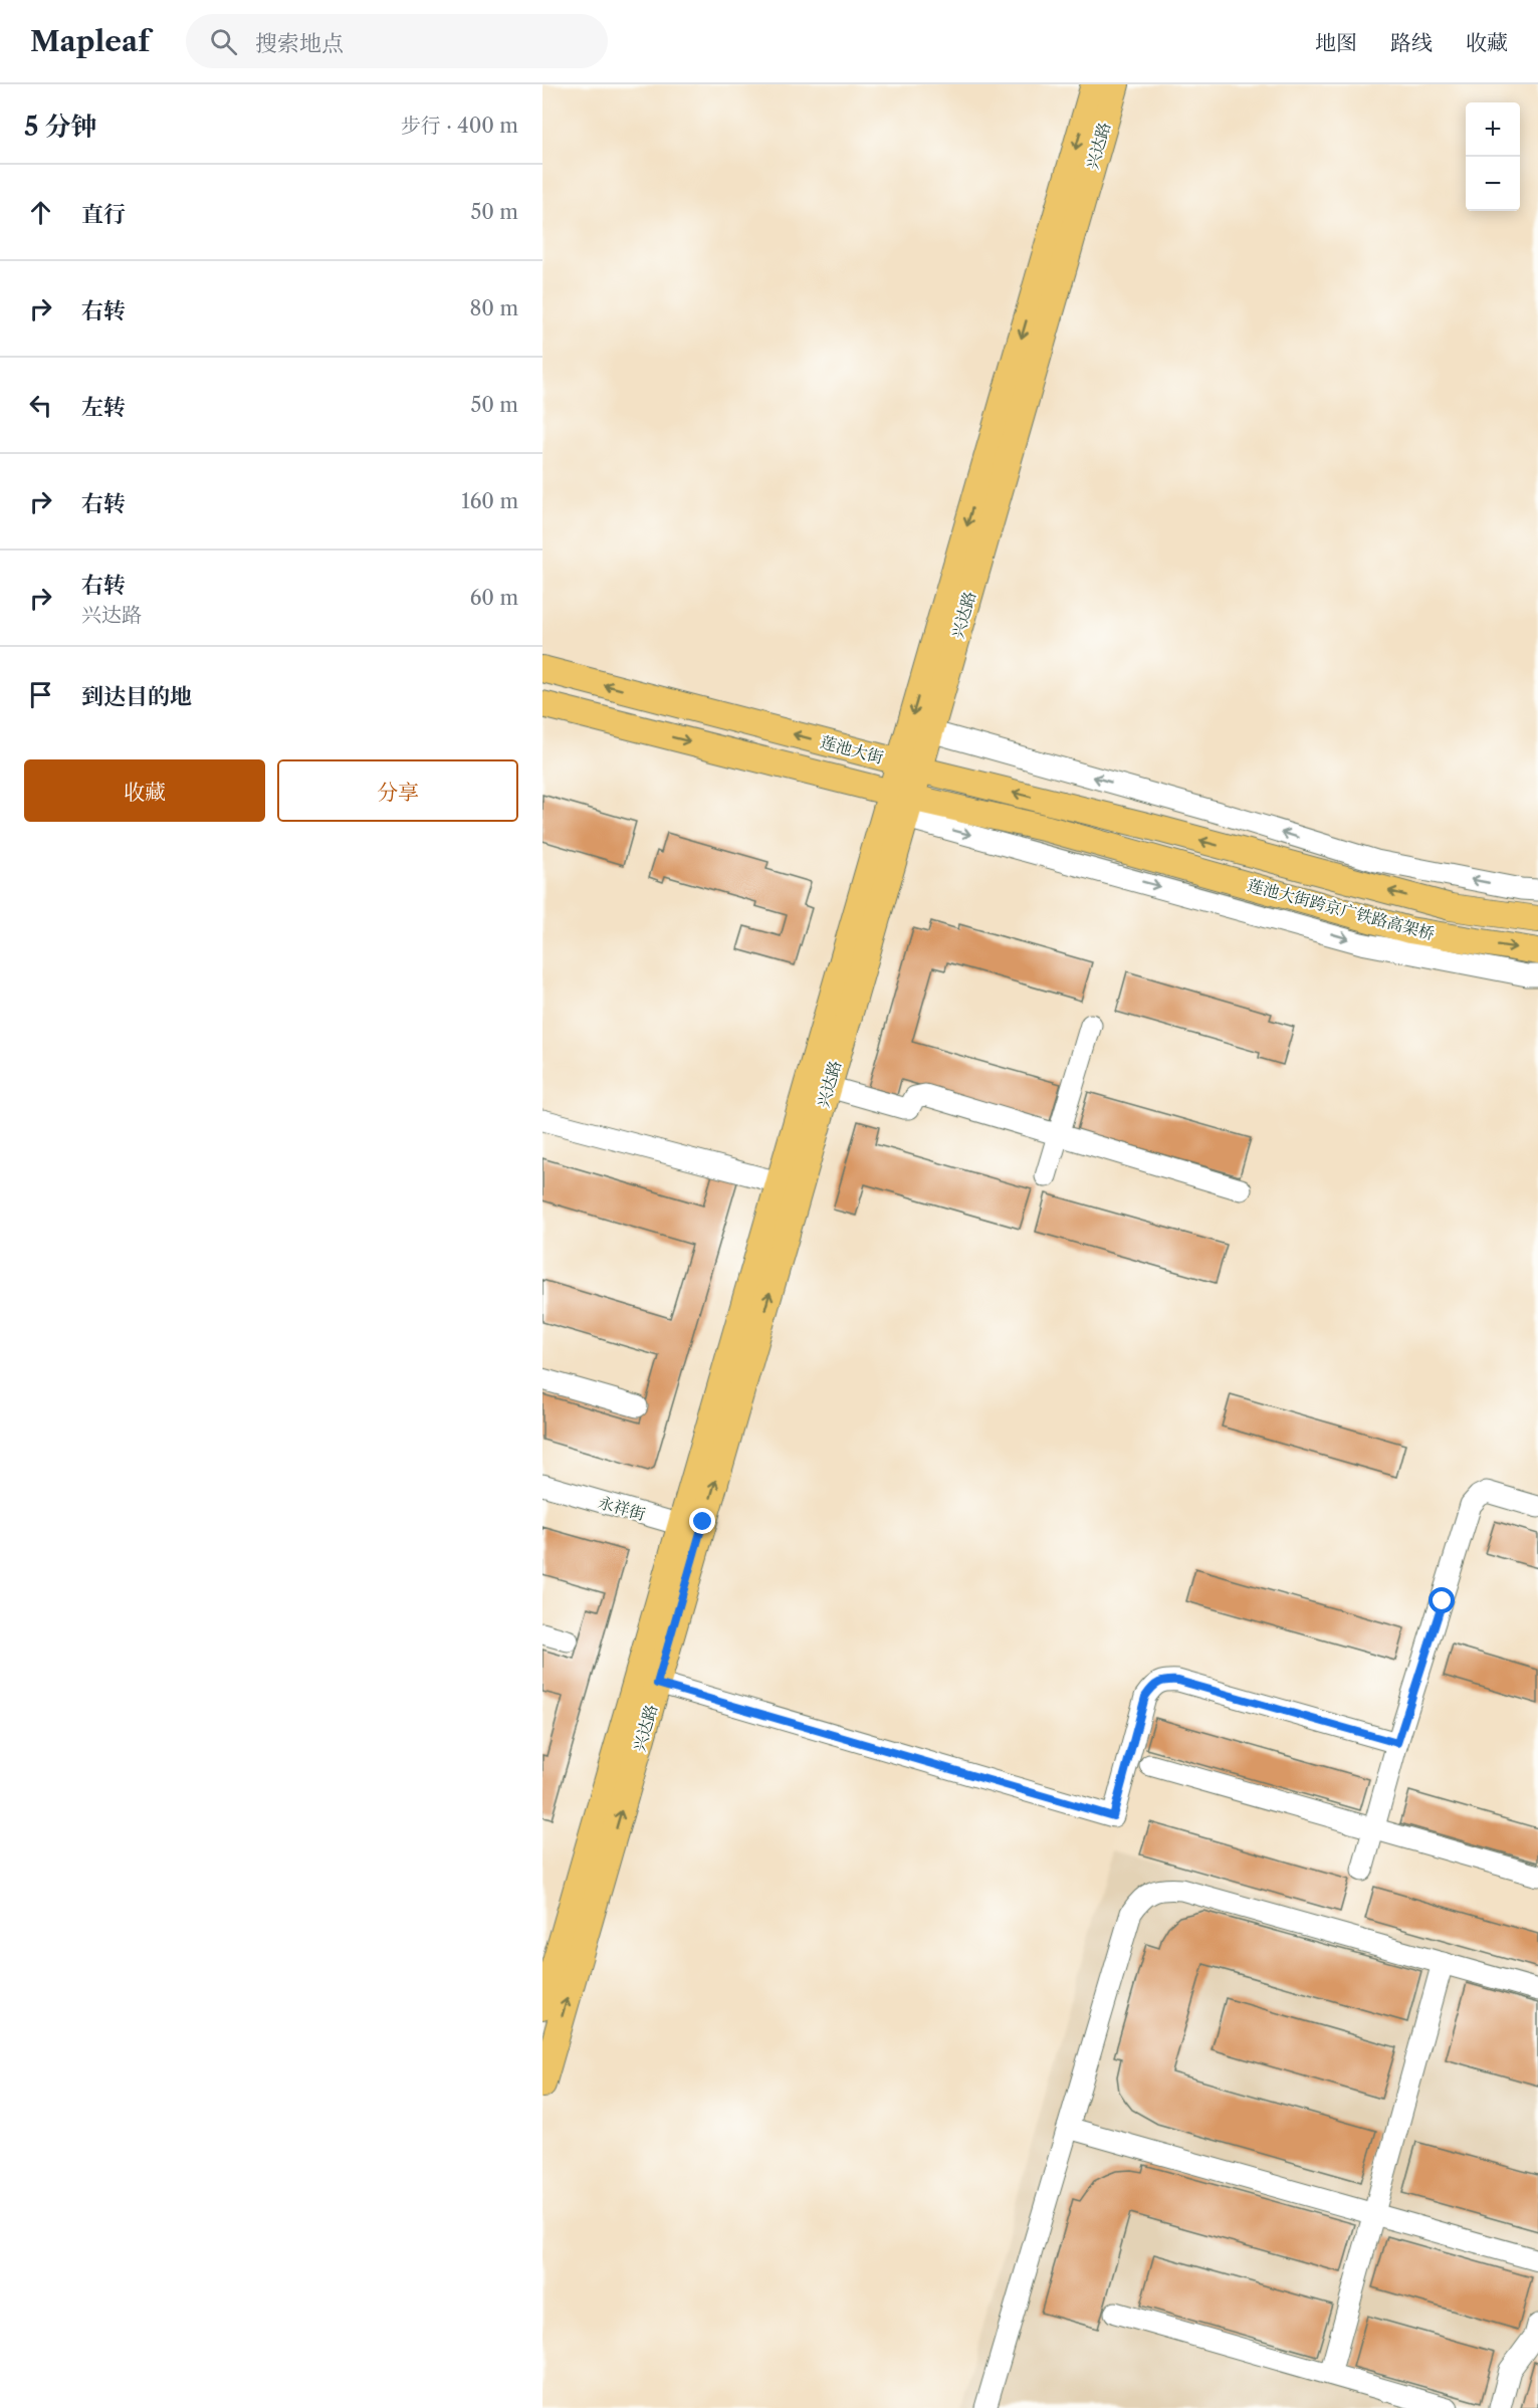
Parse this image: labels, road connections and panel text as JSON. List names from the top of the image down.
{
  "streets": {
    "main road": ["兴达路", "莲池大街", "莲池大街跨京广铁路高架桥"],
    "street": ["永祥街"]
  },
  "crossings": [
    ["兴达路", "莲池大街"],
    ["兴达路", "永祥街"],
    ["莲池大街", "莲池大街跨京广铁路高架桥"]
  ],
  "page": {
    "header": "Mapleaf",
    "search": "搜索地点",
    "nav": ["地图", "路线", "收藏"],
    "heading": ["5 分钟", "步行 · 400 m"],
    "map_buttons": ["+", "−"],
    "list": [
      ["直行", "50 m"],
      ["右转", "80 m"],
      ["左转", "50 m"],
      ["右转", "160 m"],
      ["右转", "兴达路", "60 m"],
      "到达目的地"
    ],
    "buttons": ["收藏", "分享"]
  }
}
